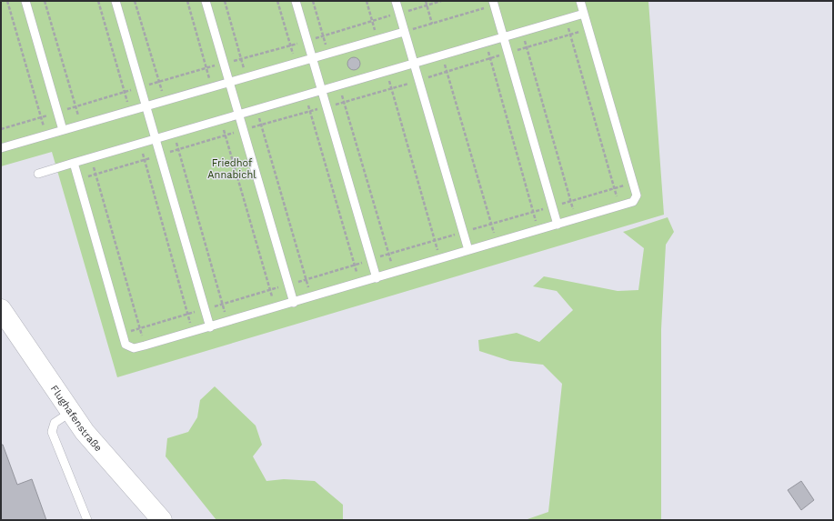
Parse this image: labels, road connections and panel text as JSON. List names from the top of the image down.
{
  "streets": {
    "street": ["Flughafenstraße"]
  },
  "parks": ["Friedhof Annabichl"]
}
